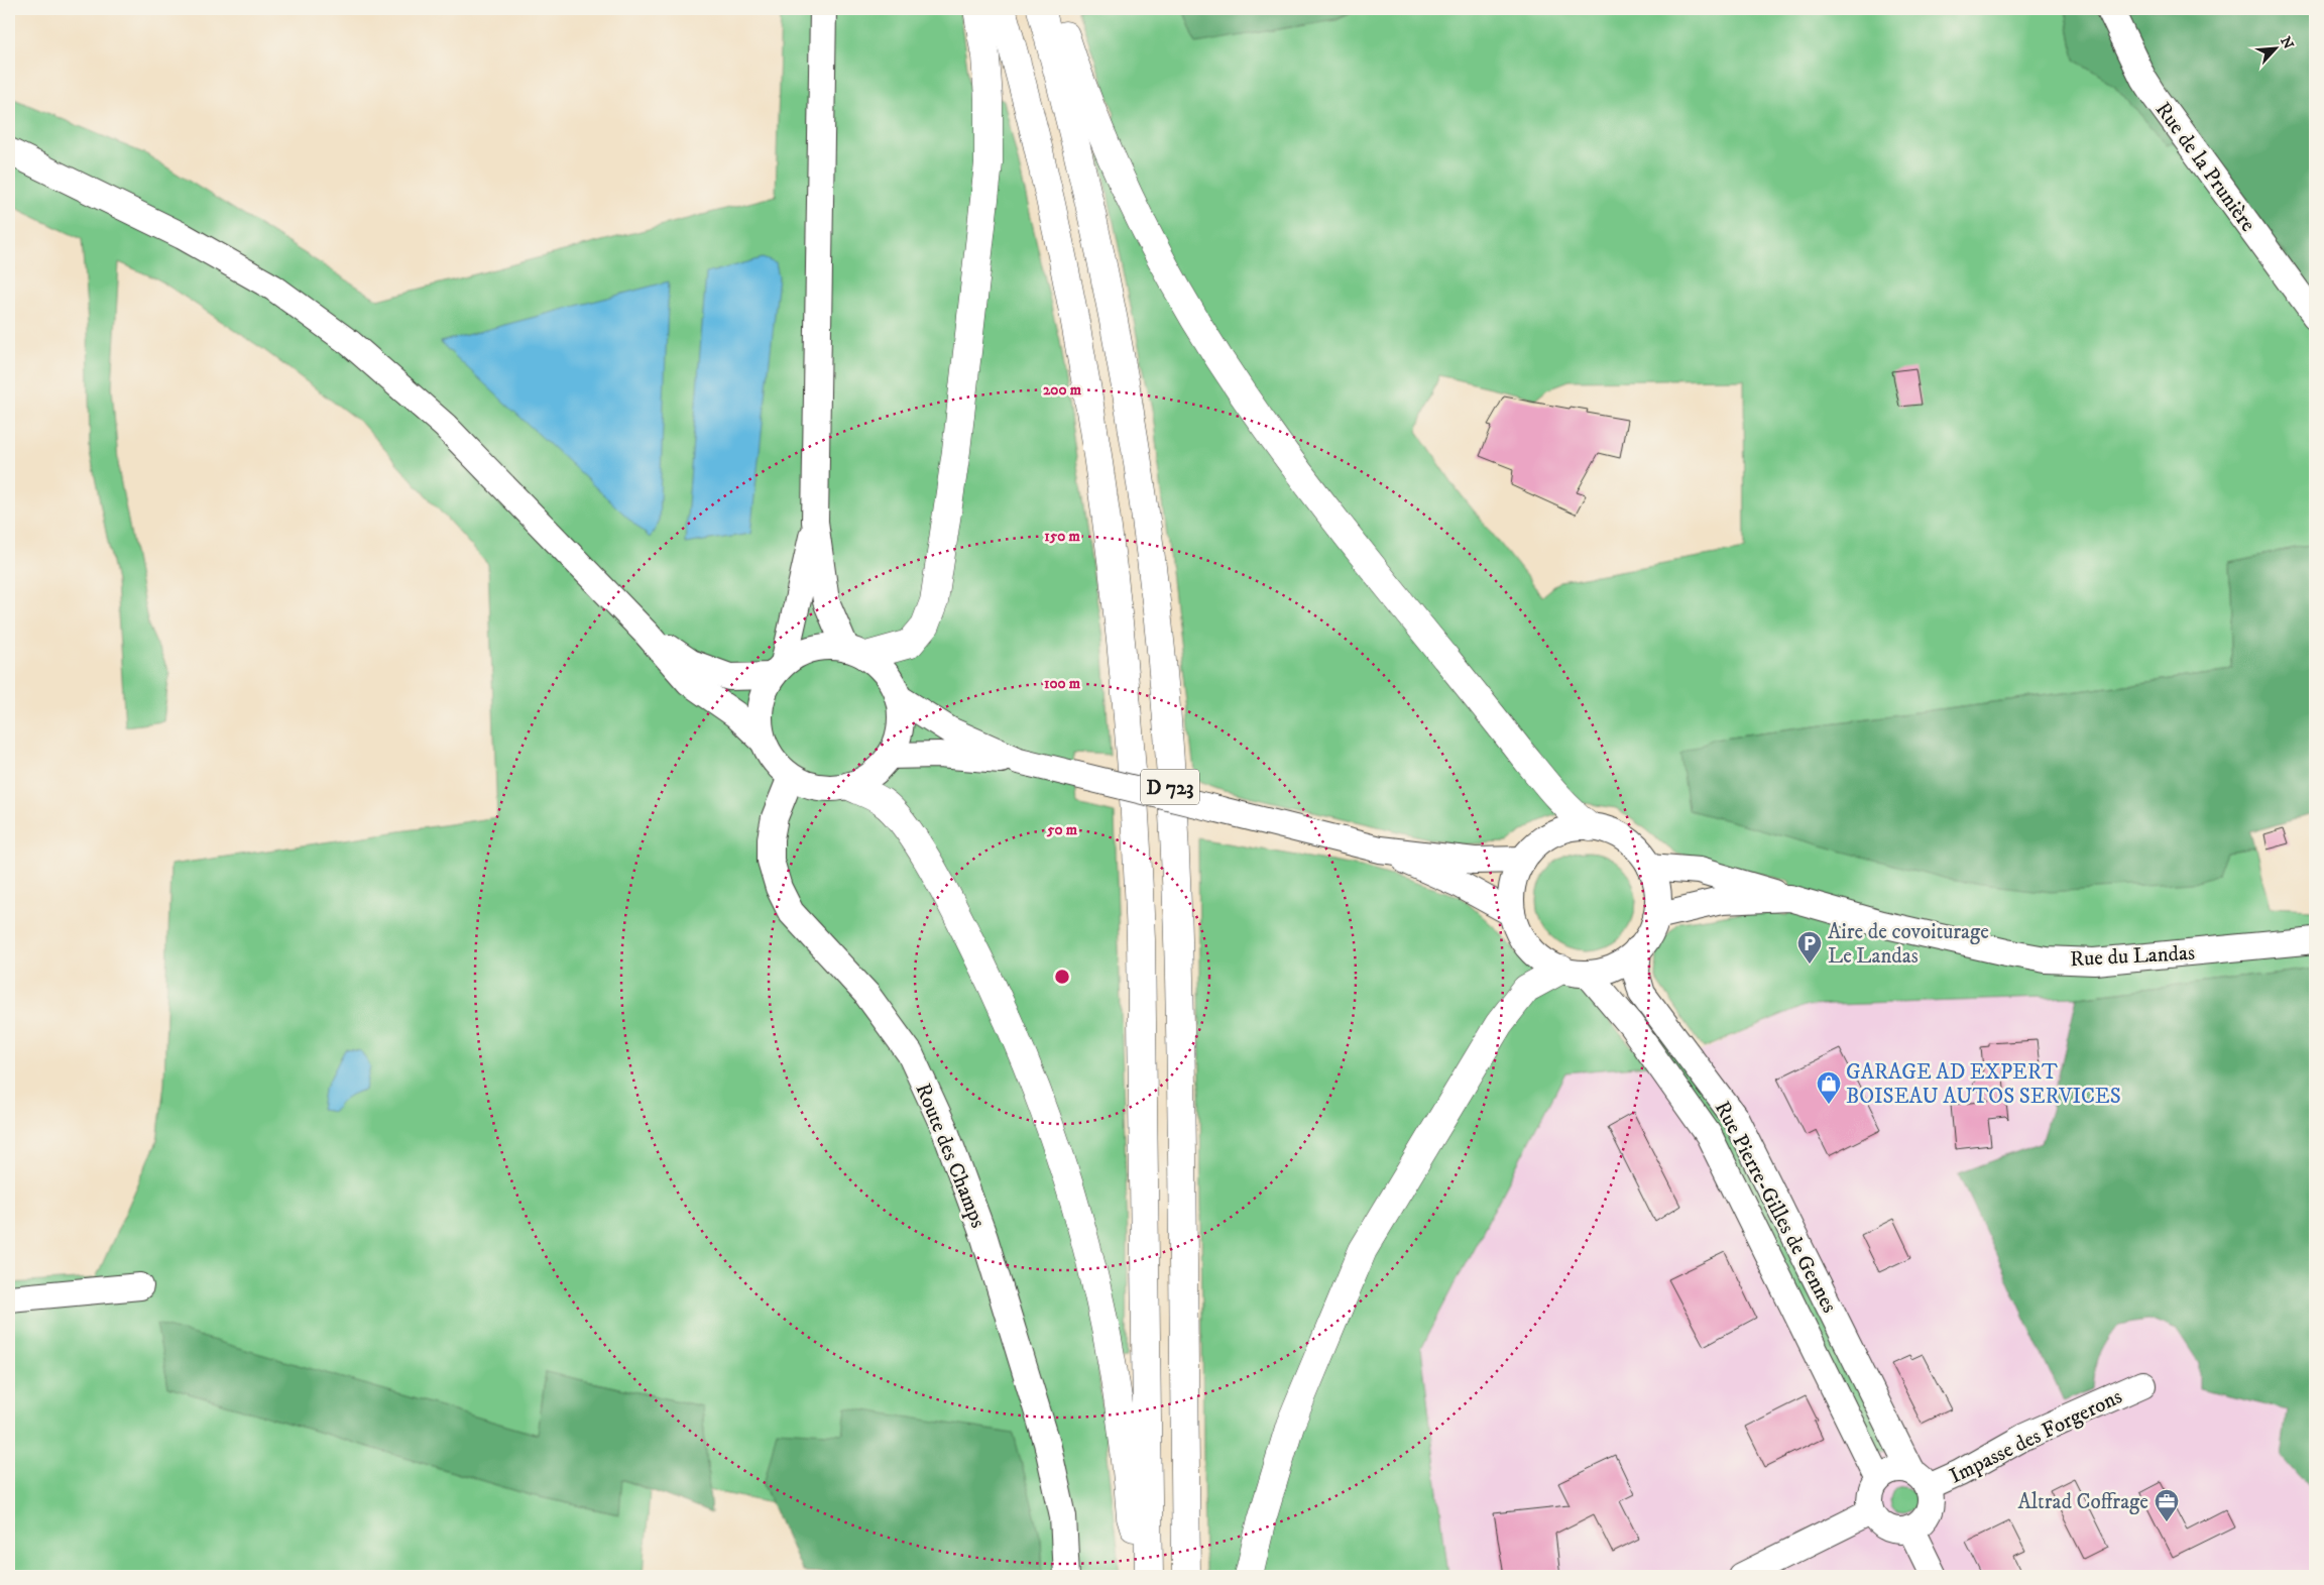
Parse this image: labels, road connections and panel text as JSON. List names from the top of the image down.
{
  "streets": {
    "highway": ["D 723"],
    "street": [
      "Rue de la Prunière",
      "Rue du Landas",
      "Route des Champs",
      "Rue Pierre-Gilles de Gennes",
      "Impasse des Forgerons"
    ]
  },
  "crossings": [
    ["Rue du Landas", "Rue Pierre-Gilles de Gennes"],
    ["Rue Pierre-Gilles de Gennes", "Impasse des Forgerons"]
  ],
  "places": {
    "parking": ["Aire de covoiturage Le Landas"],
    "shop": ["GARAGE AD EXPERT BOISEAU AUTOS SERVICES"],
    "office": ["Altrad Coffrage"]
  },
  "north": "top right",
  "rings": [
    "200 m",
    "150 m",
    "100 m",
    "50 m"
  ]
}
